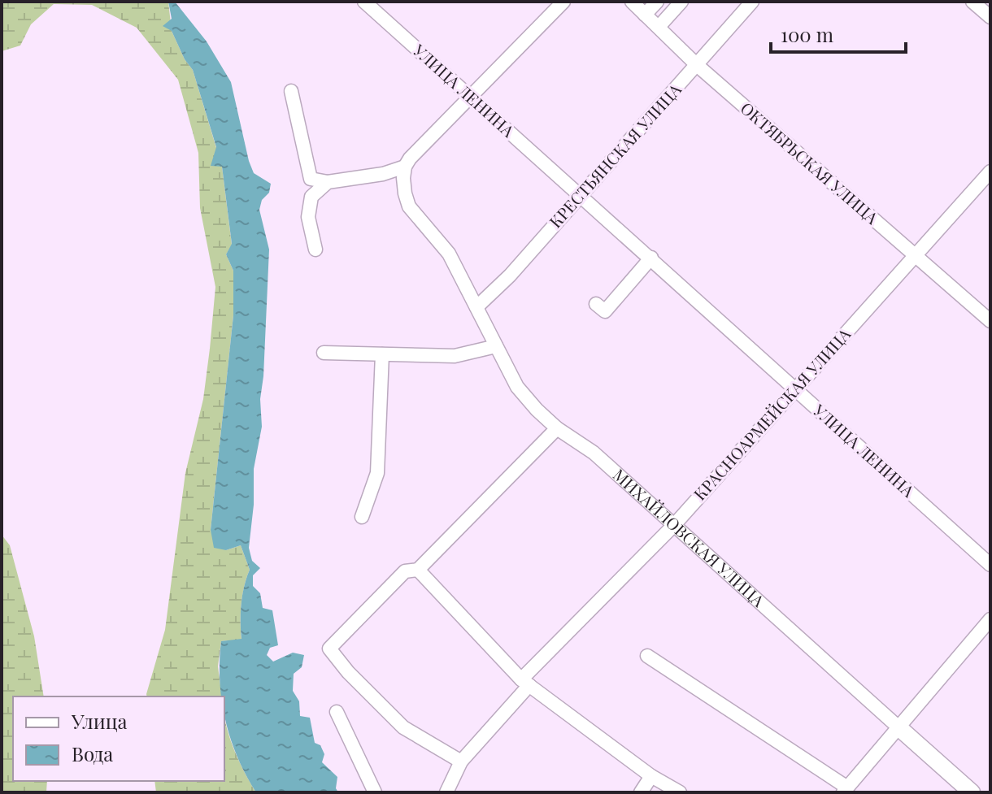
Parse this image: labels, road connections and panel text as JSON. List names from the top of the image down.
{
  "streets": {
    "main road": ["МИХАЙЛОВСКАЯ УЛИЦА"],
    "street": [
      "УЛИЦА ЛЕНИНА",
      "КРЕСТЬЯНСКАЯ УЛИЦА",
      "ОКТЯБРЬСКАЯ УЛИЦА",
      "КРАСНОАРМЕЙСКАЯ УЛИЦА"
    ]
  },
  "crossings": [
    ["УЛИЦА ЛЕНИНА", "КРЕСТЬЯНСКАЯ УЛИЦА"],
    ["УЛИЦА ЛЕНИНА", "КРАСНОАРМЕЙСКАЯ УЛИЦА"],
    ["КРЕСТЬЯНСКАЯ УЛИЦА", "ОКТЯБРЬСКАЯ УЛИЦА"],
    ["КРЕСТЬЯНСКАЯ УЛИЦА", "МИХАЙЛОВСКАЯ УЛИЦА"],
    ["ОКТЯБРЬСКАЯ УЛИЦА", "КРАСНОАРМЕЙСКАЯ УЛИЦА"],
    ["КРАСНОАРМЕЙСКАЯ УЛИЦА", "МИХАЙЛОВСКАЯ УЛИЦА"]
  ],
  "legend": ["Улица", "Вода"],
  "scale_bar": "100 m"
}
